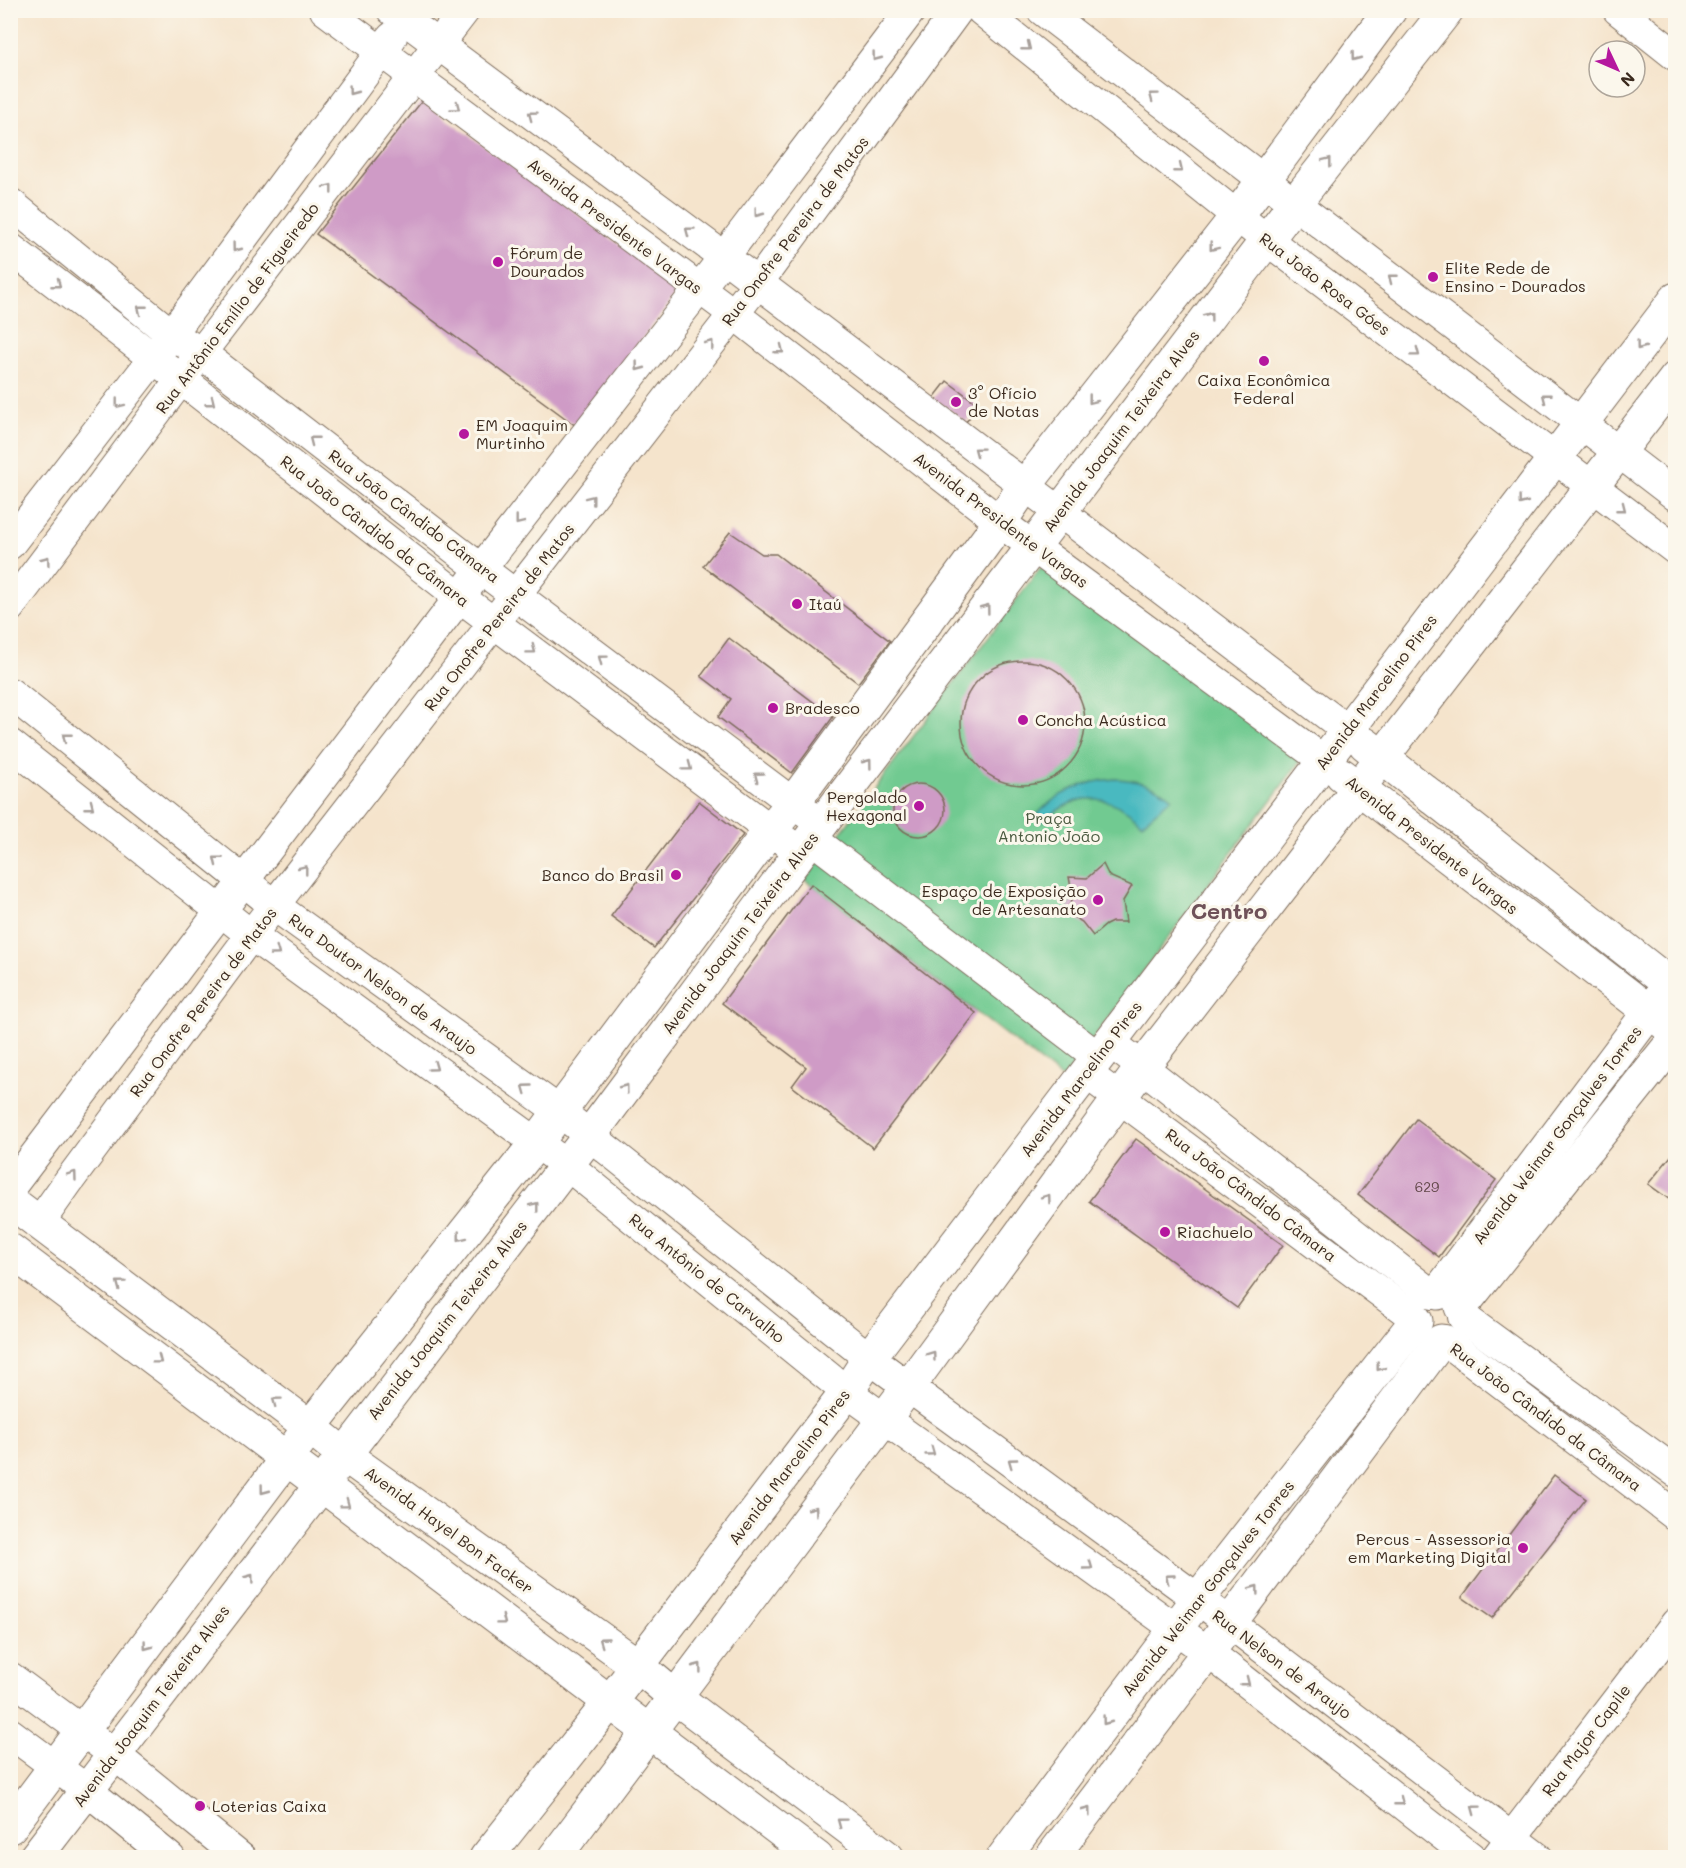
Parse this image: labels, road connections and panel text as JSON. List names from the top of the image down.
{
  "streets": {
    "main road": [
      "Avenida Presidente Vargas",
      "Avenida Joaquim Teixeira Alves",
      "Avenida Marcelino Pires",
      "Avenida Weimar Gonçalves Torres",
      "Avenida Hayel Bon Facker"
    ],
    "street": [
      "Rua Onofre Pereira de Matos",
      "Rua João Rosa Góes",
      "Rua Antônio Emílio de Figueiredo",
      "Rua João Cândido Câmara",
      "Rua João Cândido da Câmara",
      "Rua Doutor Nelson de Araujo",
      "Rua Antônio de Carvalho",
      "Rua Nelson de Araujo",
      "Rua Major Capile"
    ]
  },
  "crossings": [
    ["Avenida Presidente Vargas", "Rua Onofre Pereira de Matos"],
    ["Avenida Presidente Vargas", "Rua Antônio Emílio de Figueiredo"],
    ["Avenida Presidente Vargas", "Avenida Joaquim Teixeira Alves"],
    ["Avenida Presidente Vargas", "Avenida Marcelino Pires"],
    ["Avenida Presidente Vargas", "Avenida Weimar Gonçalves Torres"],
    ["Rua Onofre Pereira de Matos", "Rua João Cândido Câmara"],
    ["Rua Onofre Pereira de Matos", "Rua João Cândido da Câmara"],
    ["Rua Onofre Pereira de Matos", "Rua Doutor Nelson de Araujo"],
    ["Rua Onofre Pereira de Matos", "Avenida Hayel Bon Facker"],
    ["Rua João Rosa Góes", "Avenida Joaquim Teixeira Alves"],
    ["Rua João Rosa Góes", "Avenida Marcelino Pires"],
    ["Rua Antônio Emílio de Figueiredo", "Rua João Cândido Câmara"],
    ["Rua Antônio Emílio de Figueiredo", "Rua João Cândido da Câmara"],
    ["Avenida Joaquim Teixeira Alves", "Rua João Cândido Câmara"],
    ["Avenida Joaquim Teixeira Alves", "Rua João Cândido da Câmara"],
    ["Avenida Joaquim Teixeira Alves", "Rua Doutor Nelson de Araujo"],
    ["Avenida Joaquim Teixeira Alves", "Rua Antônio de Carvalho"],
    ["Avenida Joaquim Teixeira Alves", "Avenida Hayel Bon Facker"],
    ["Rua João Cândido Câmara", "Rua João Cândido da Câmara"],
    ["Rua João Cândido Câmara", "Avenida Marcelino Pires"],
    ["Rua João Cândido Câmara", "Avenida Weimar Gonçalves Torres"],
    ["Rua João Cândido da Câmara", "Avenida Weimar Gonçalves Torres"],
    ["Avenida Marcelino Pires", "Rua Antônio de Carvalho"],
    ["Avenida Marcelino Pires", "Avenida Hayel Bon Facker"],
    ["Avenida Marcelino Pires", "Rua Nelson de Araujo"],
    ["Avenida Weimar Gonçalves Torres", "Rua Nelson de Araujo"],
    ["Rua Nelson de Araujo", "Rua Major Capile"]
  ],
  "one_way": ["Rua João Cândido Câmara", "Rua João Cândido da Câmara"],
  "districts": ["Centro"],
  "parks": ["Praça Antonio João"],
  "places": [
    "Fórum de Dourados",
    "Elite Rede de Ensino - Dourados",
    "Caixa Econômica Federal",
    "3° Ofício de Notas",
    "EM Joaquim Murtinho",
    "Itaú",
    "Bradesco",
    "Concha Acústica",
    "Pergolado Hexagonal",
    "Banco do Brasil",
    "Espaço de Exposição de Artesanato",
    "Riachuelo",
    "Percus - Assessoria em Marketing Digital",
    "Loterias Caixa"
  ],
  "house_numbers": ["629"],
  "north": "bottom right"
}
